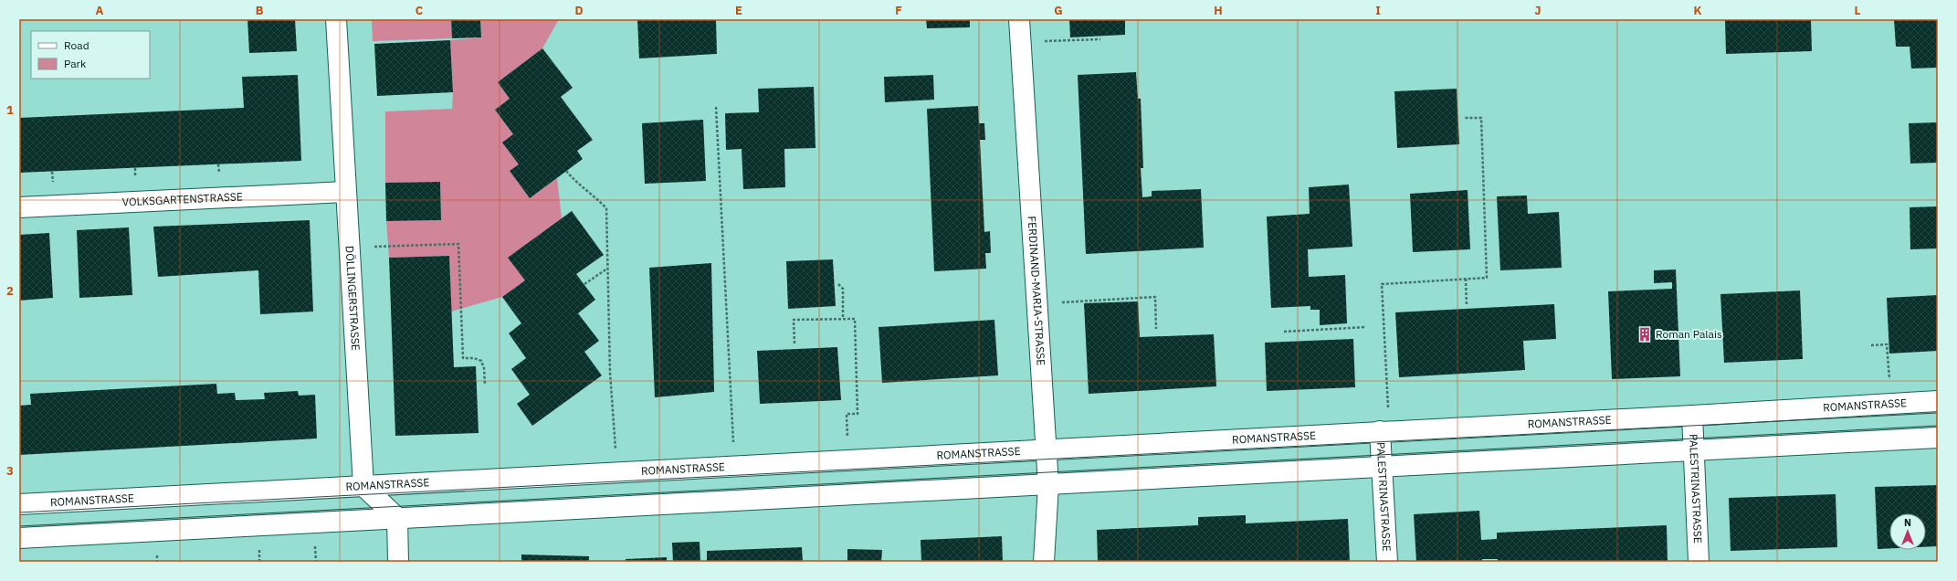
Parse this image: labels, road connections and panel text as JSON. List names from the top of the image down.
{
  "streets": {
    "main road": [
      "VOLKSGARTENSTRASSE",
      "FERDINAND-MARIA-STRASSE",
      "DÖLLINGERSTRASSE",
      "ROMANSTRASSE",
      "PALESTRINASTRASSE"
    ]
  },
  "crossings": [
    ["VOLKSGARTENSTRASSE", "DÖLLINGERSTRASSE"],
    ["FERDINAND-MARIA-STRASSE", "ROMANSTRASSE"],
    ["DÖLLINGERSTRASSE", "ROMANSTRASSE"],
    ["ROMANSTRASSE", "PALESTRINASTRASSE"]
  ],
  "places": {
    "building": ["Roman Palais"]
  },
  "legend": ["Road", "Park"],
  "north": "top",
  "grid": {
    "columns": [
      "A",
      "B",
      "C",
      "D",
      "E",
      "F",
      "G",
      "H",
      "I",
      "J",
      "K",
      "L"
    ],
    "rows": ["1", "2", "3"]
  }
}
